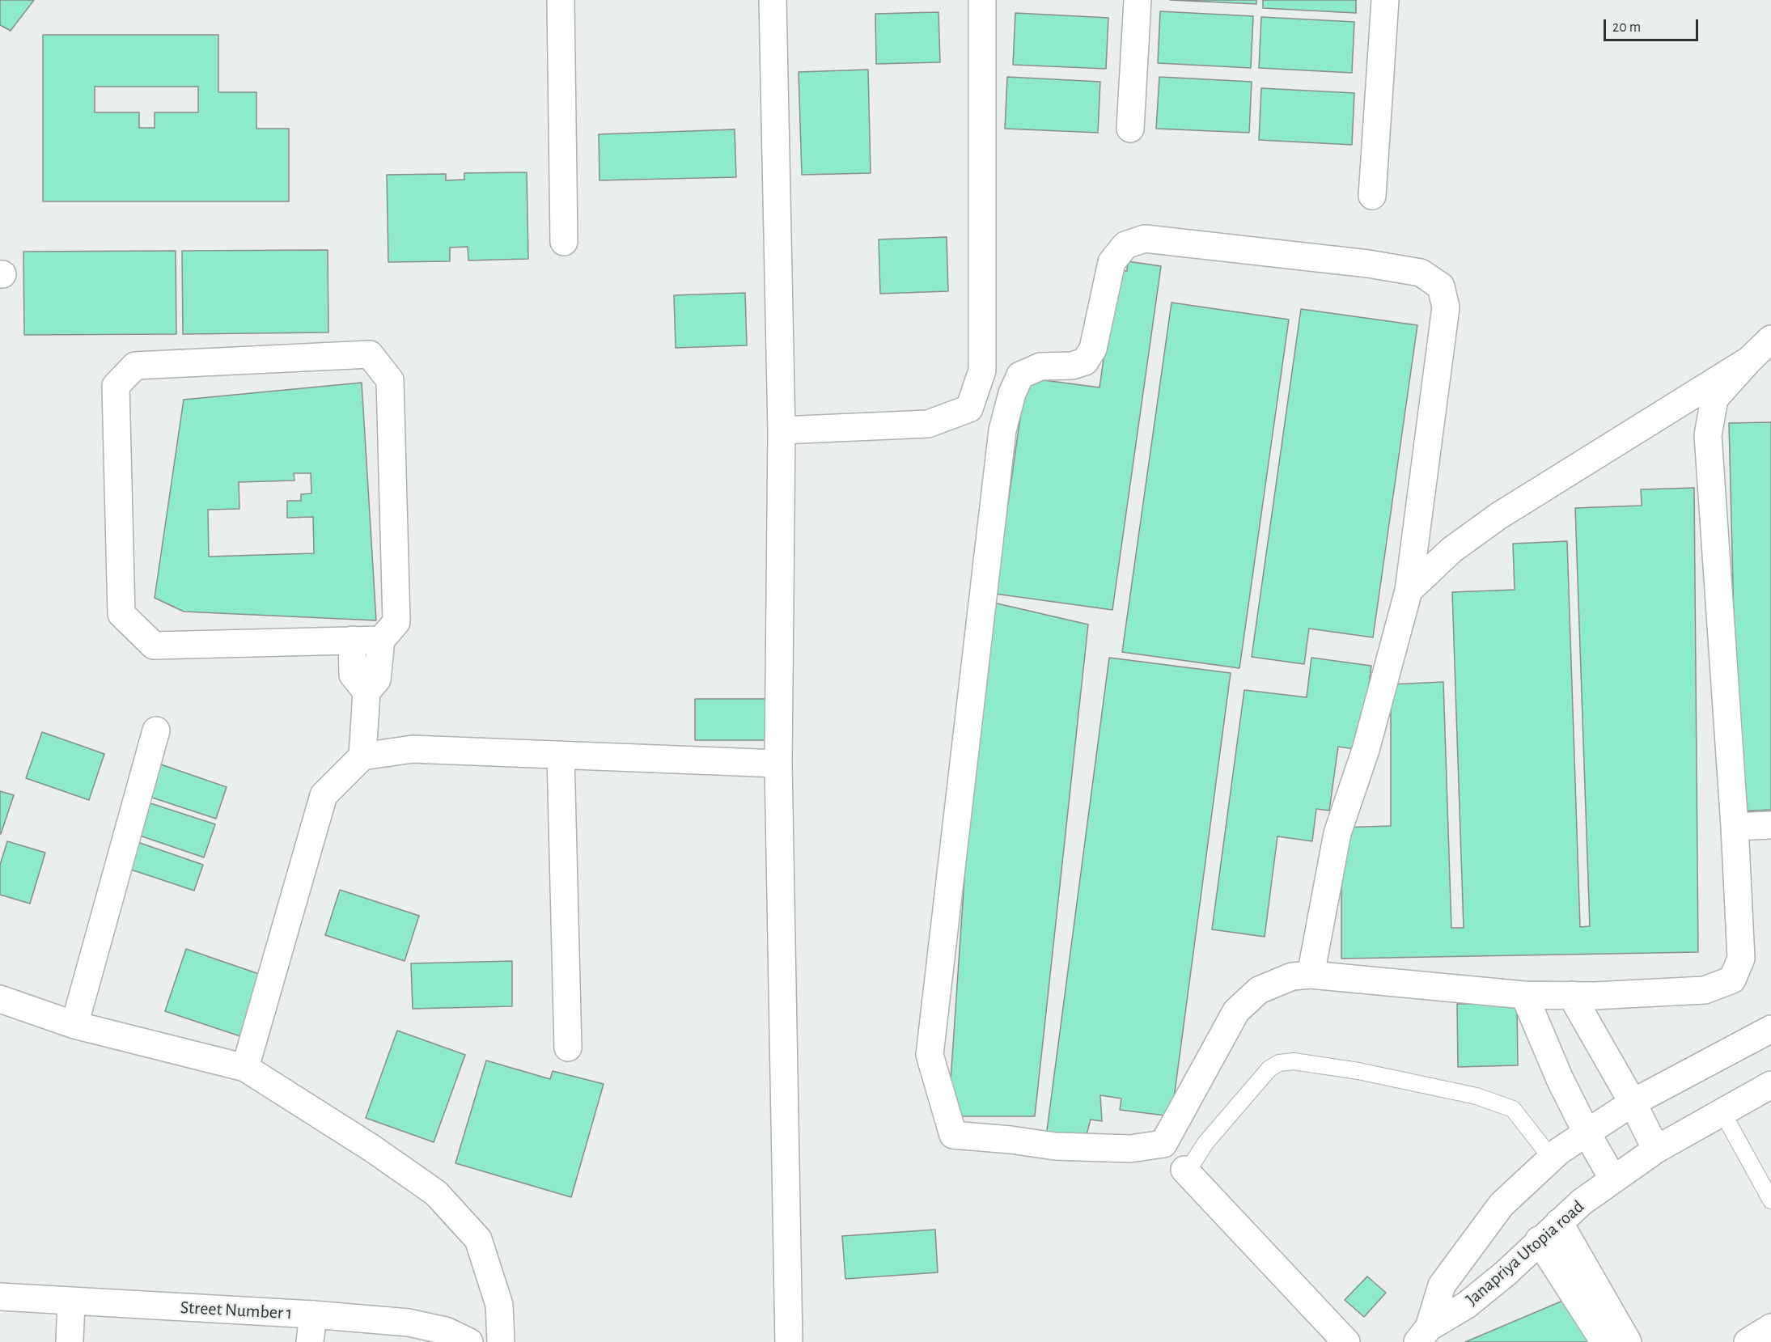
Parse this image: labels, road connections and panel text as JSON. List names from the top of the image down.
{
  "streets": {
    "street": ["Janapriya Utopia road", "Street Number 1"]
  },
  "scale_bar": "20 m"
}
